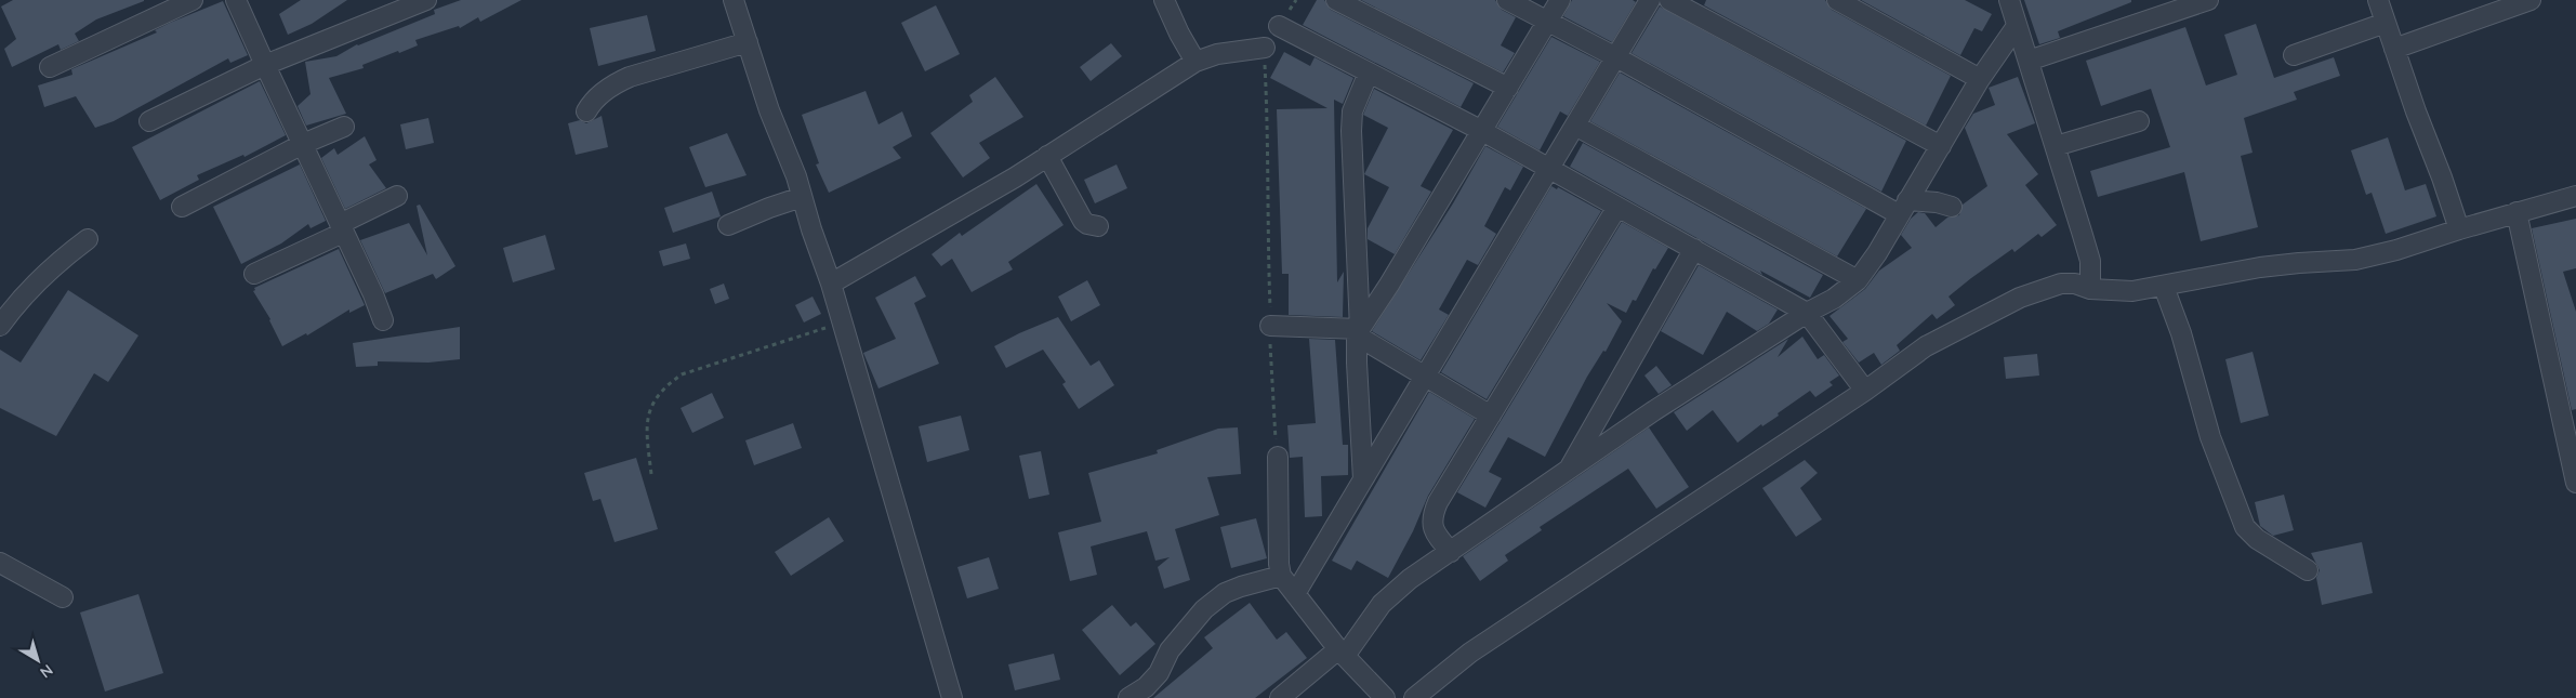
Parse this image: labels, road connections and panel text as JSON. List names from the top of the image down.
{
  "north": "bottom right"
}
